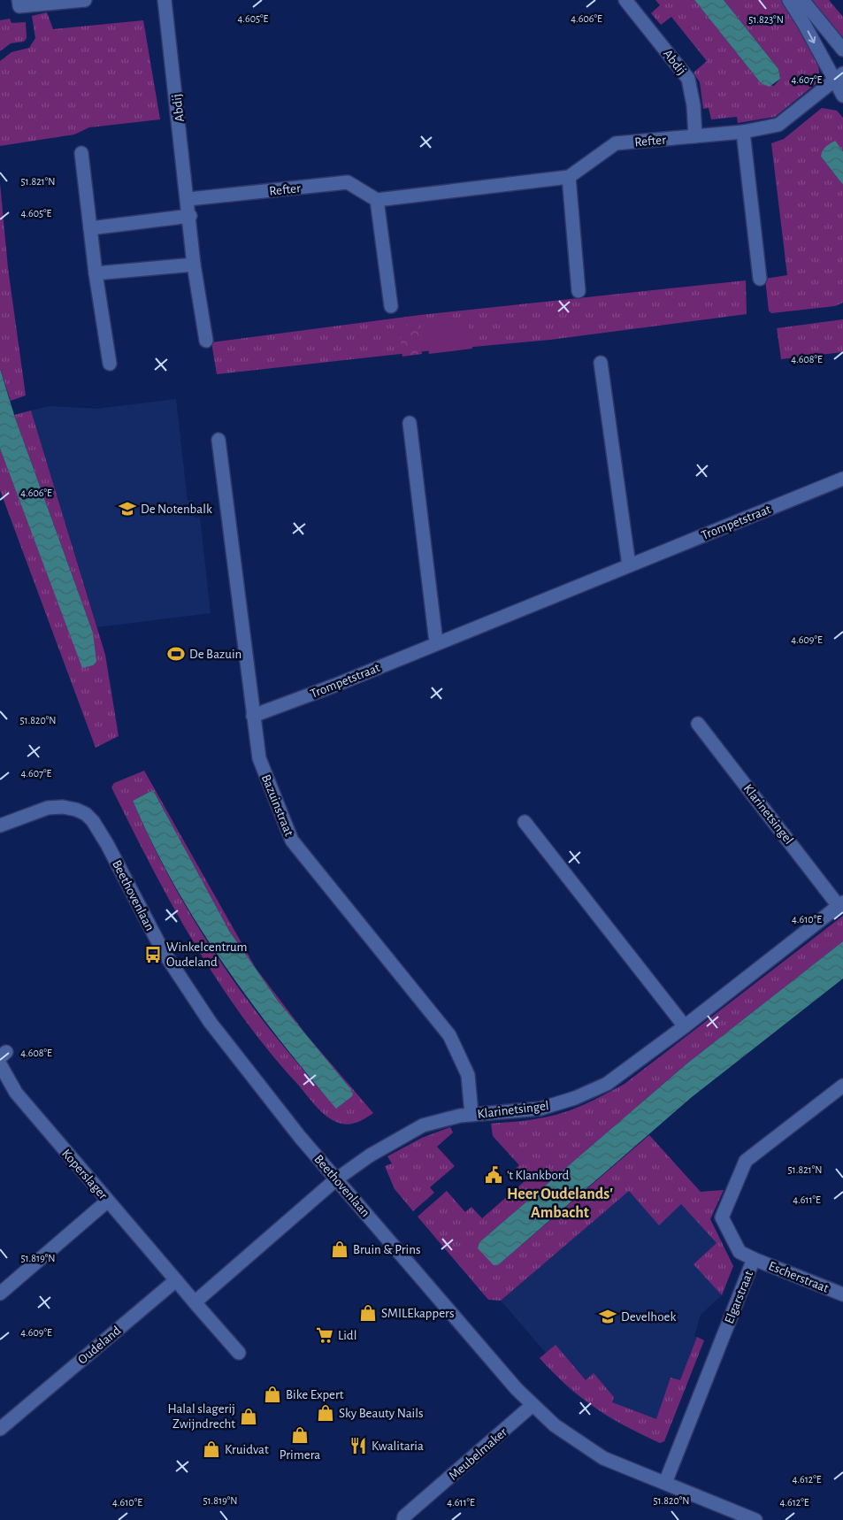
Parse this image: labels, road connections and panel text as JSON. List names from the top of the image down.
{
  "streets": {
    "street": [
      "Abdij",
      "Refter",
      "Trompetstraat",
      "Bazuinstraat",
      "Klarinetsingel",
      "Beethovenlaan",
      "Koperslager",
      "Escherstraat",
      "Elgarstraat",
      "Oudeland",
      "Meubelmaker"
    ]
  },
  "crossings": [
    ["Abdij", "Refter"],
    ["Trompetstraat", "Bazuinstraat"],
    ["Bazuinstraat", "Klarinetsingel"],
    ["Klarinetsingel", "Beethovenlaan"],
    ["Beethovenlaan", "Elgarstraat"],
    ["Beethovenlaan", "Meubelmaker"],
    ["Koperslager", "Oudeland"],
    ["Escherstraat", "Elgarstraat"]
  ],
  "districts": ["Heer Oudelands' Ambacht"],
  "places": {
    "school or university": ["De Notenbalk", "Develhoek"],
    "sports": ["De Bazuin"],
    "bus stop": ["Winkelcentrum Oudeland"],
    "public building": ["'t Klankbord"],
    "shop": [
      "Bruin & Prins",
      "SMILEkappers",
      "Bike Expert",
      "Sky Beauty Nails",
      "Halal slagerij Zwijndrecht",
      "Primera",
      "Kruidvat"
    ],
    "supermarket": ["Lidl"],
    "restaurant": ["Kwalitaria"]
  },
  "coordinates": [
    "4.606°E",
    "4.605°E",
    "51.823°N",
    "4.607°E",
    "51.821°N",
    "4.608°E",
    "4.609°E",
    "51.820°N",
    "4.610°E",
    "4.611°E",
    "51.819°N",
    "4.612°E"
  ]
}
